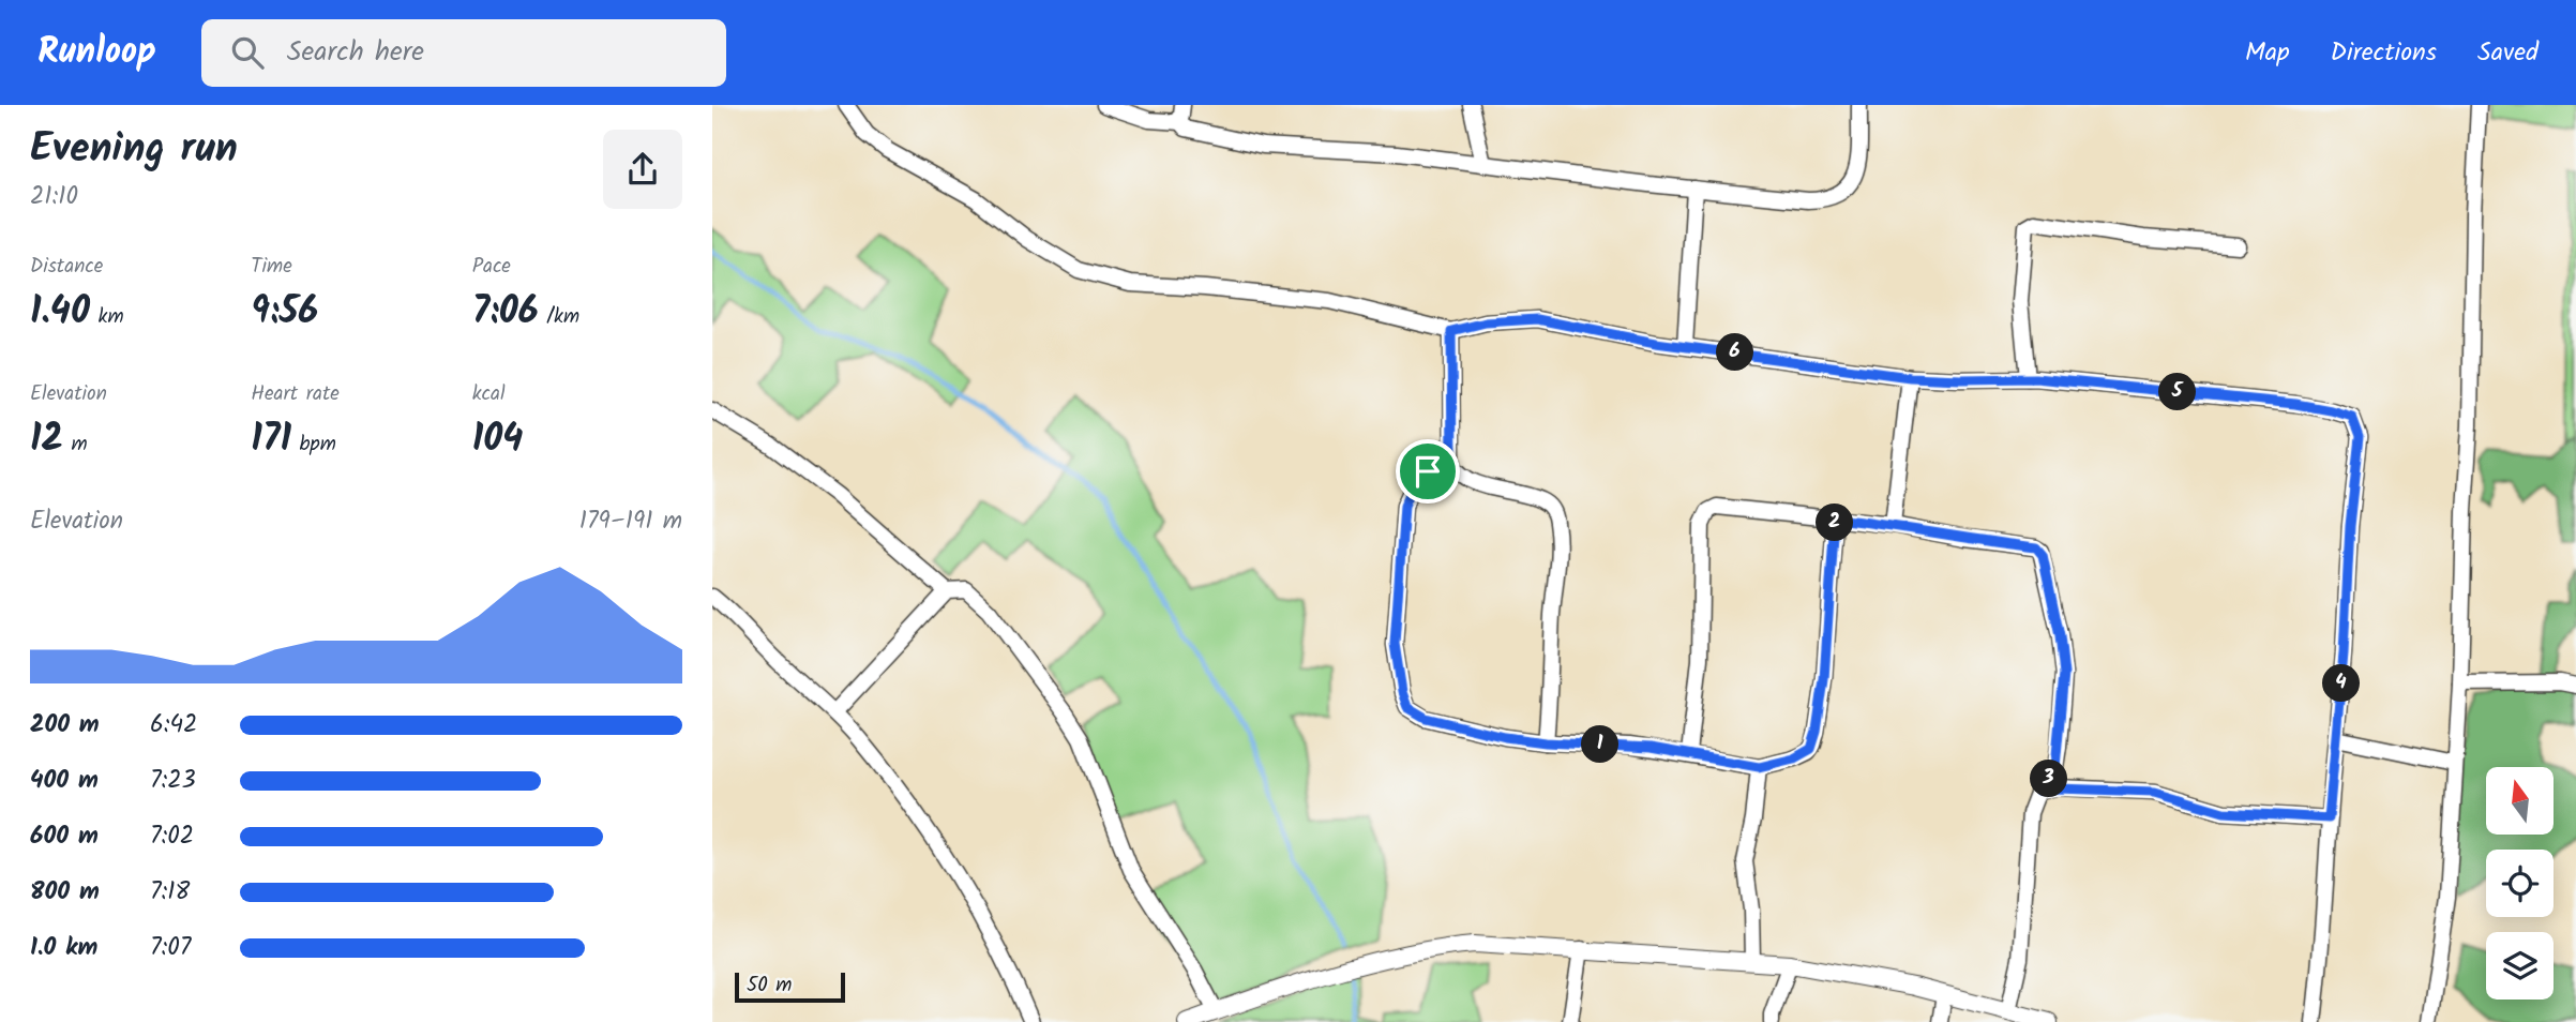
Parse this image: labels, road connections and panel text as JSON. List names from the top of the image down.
{
  "scale_bar": "50 m",
  "north": "top",
  "page": {
    "header": "Runloop",
    "search": "Search here",
    "nav": ["Map", "Directions", "Saved"],
    "heading": ["Evening run", "21:10"],
    "stats": [
      ["Distance", "1.40 km"],
      ["Time", "9:56"],
      ["Pace", "7:06 /km"],
      ["Elevation", "12 m"],
      ["Heart rate", "171 bpm"],
      ["kcal", "104"]
    ],
    "pins": [
      "6",
      "5",
      "2",
      "4",
      "1",
      "3"
    ],
    "chart": ["Elevation", "179–191 m"],
    "list": [
      {
        "name": "200 m",
        "note": "6:42"
      },
      {
        "name": "400 m",
        "note": "7:23"
      },
      {
        "name": "600 m",
        "note": "7:02"
      },
      {
        "name": "800 m",
        "note": "7:18"
      },
      {
        "name": "1.0 km",
        "note": "7:07"
      }
    ],
    "scale": "50 m"
  }
}
